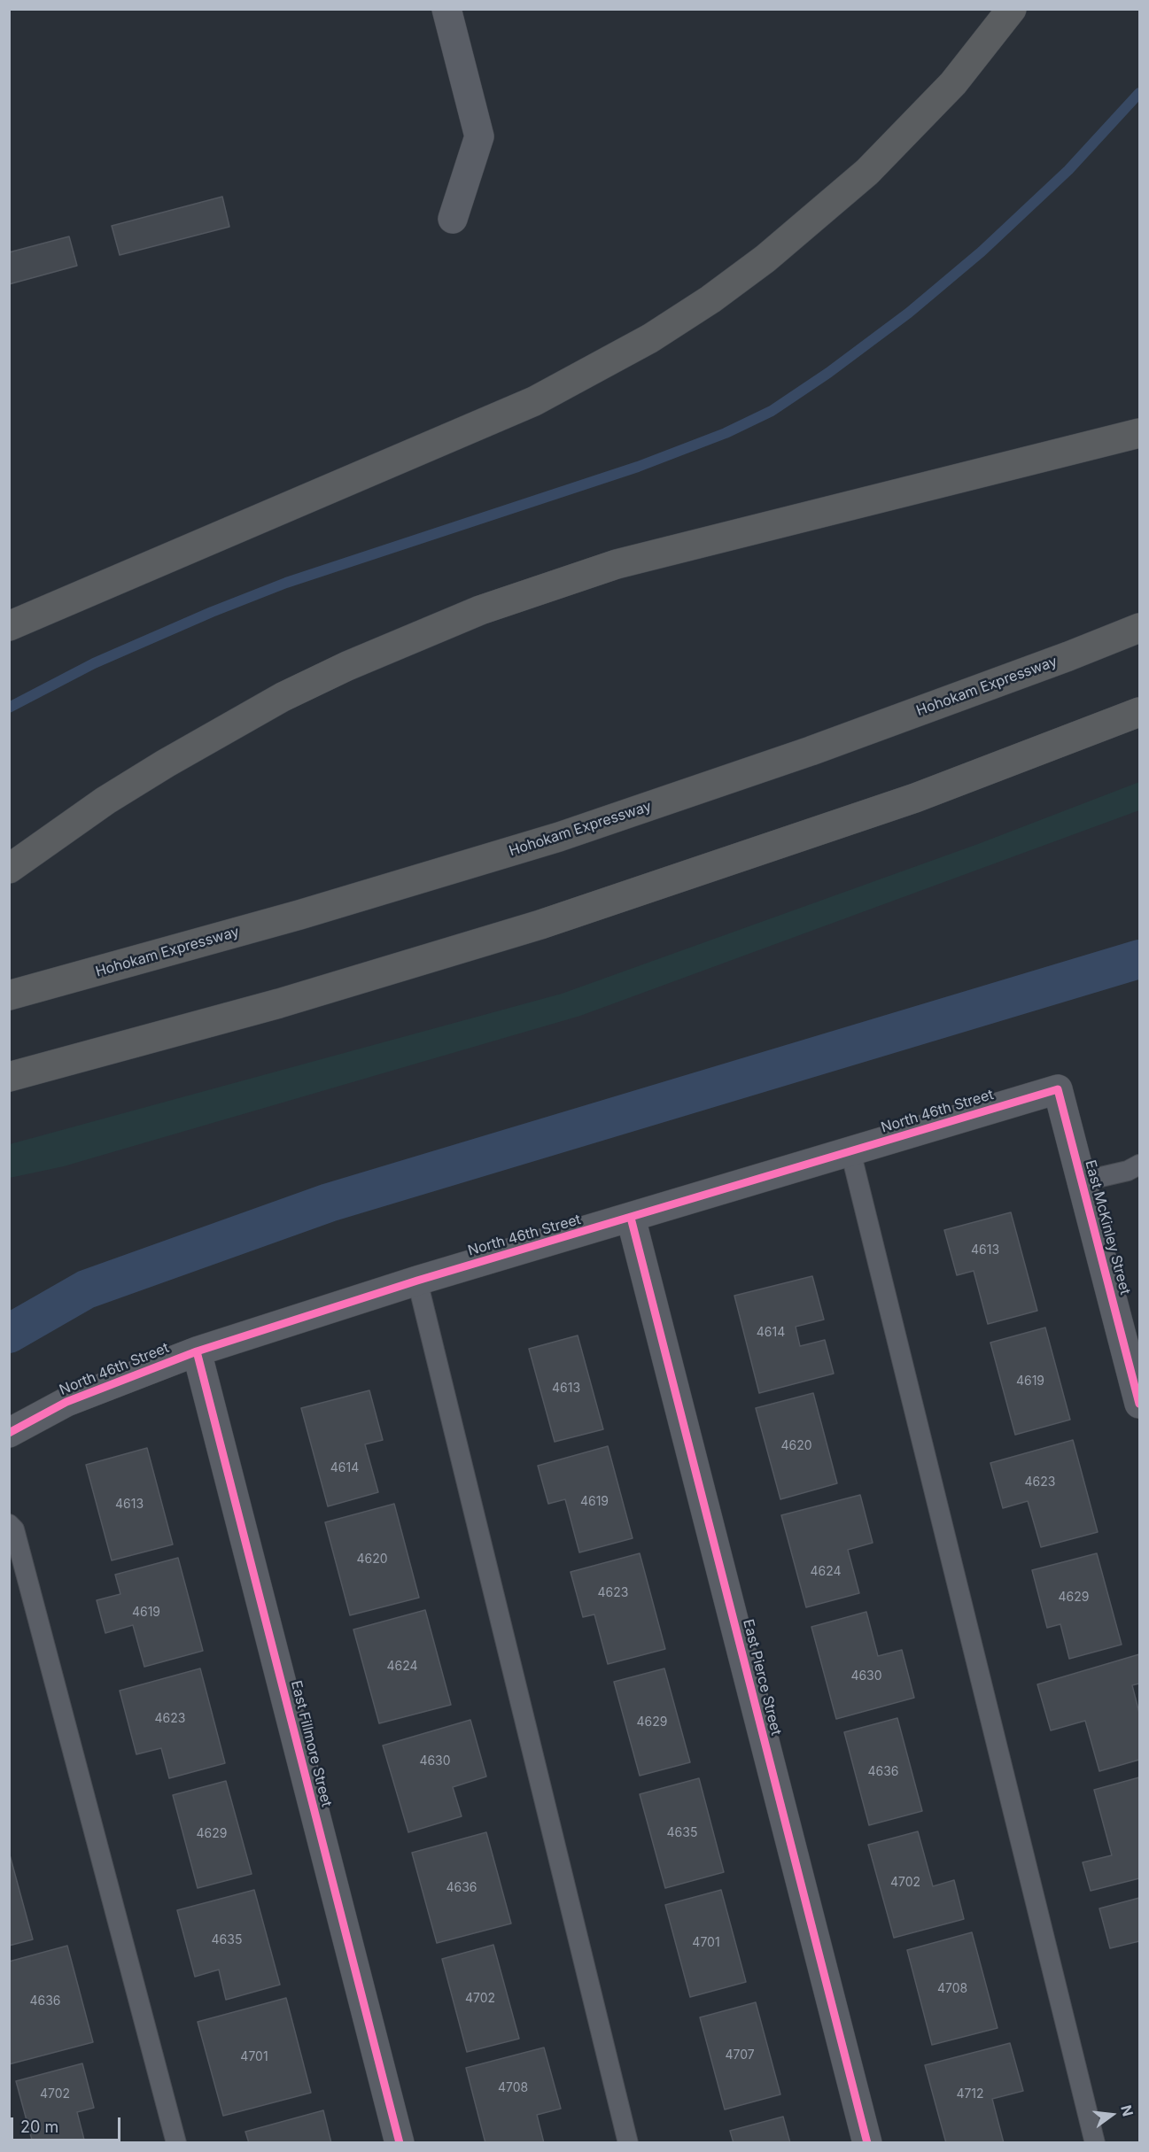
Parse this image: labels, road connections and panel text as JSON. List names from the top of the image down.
{
  "streets": {
    "highway": ["Hohokam Expressway"],
    "street": [
      "North 46th Street",
      "East McKinley Street",
      "East Pierce Street",
      "East Fillmore Street"
    ]
  },
  "crossings": [
    ["North 46th Street", "East McKinley Street"],
    ["North 46th Street", "East Pierce Street"],
    ["North 46th Street", "East Fillmore Street"]
  ],
  "house_numbers": [
    "4613",
    "4614",
    "4619",
    "4613",
    "4620",
    "4614",
    "4623",
    "4619",
    "4613",
    "4620",
    "4624",
    "4623",
    "4629",
    "4619",
    "4624",
    "4630",
    "4623",
    "4629",
    "4630",
    "4636",
    "4635",
    "4629",
    "4702",
    "4636",
    "4635",
    "4701",
    "4708",
    "4702",
    "4636",
    "4707",
    "4701",
    "4708",
    "4702",
    "4712"
  ],
  "scale_bar": "20 m",
  "north": "right"
}
